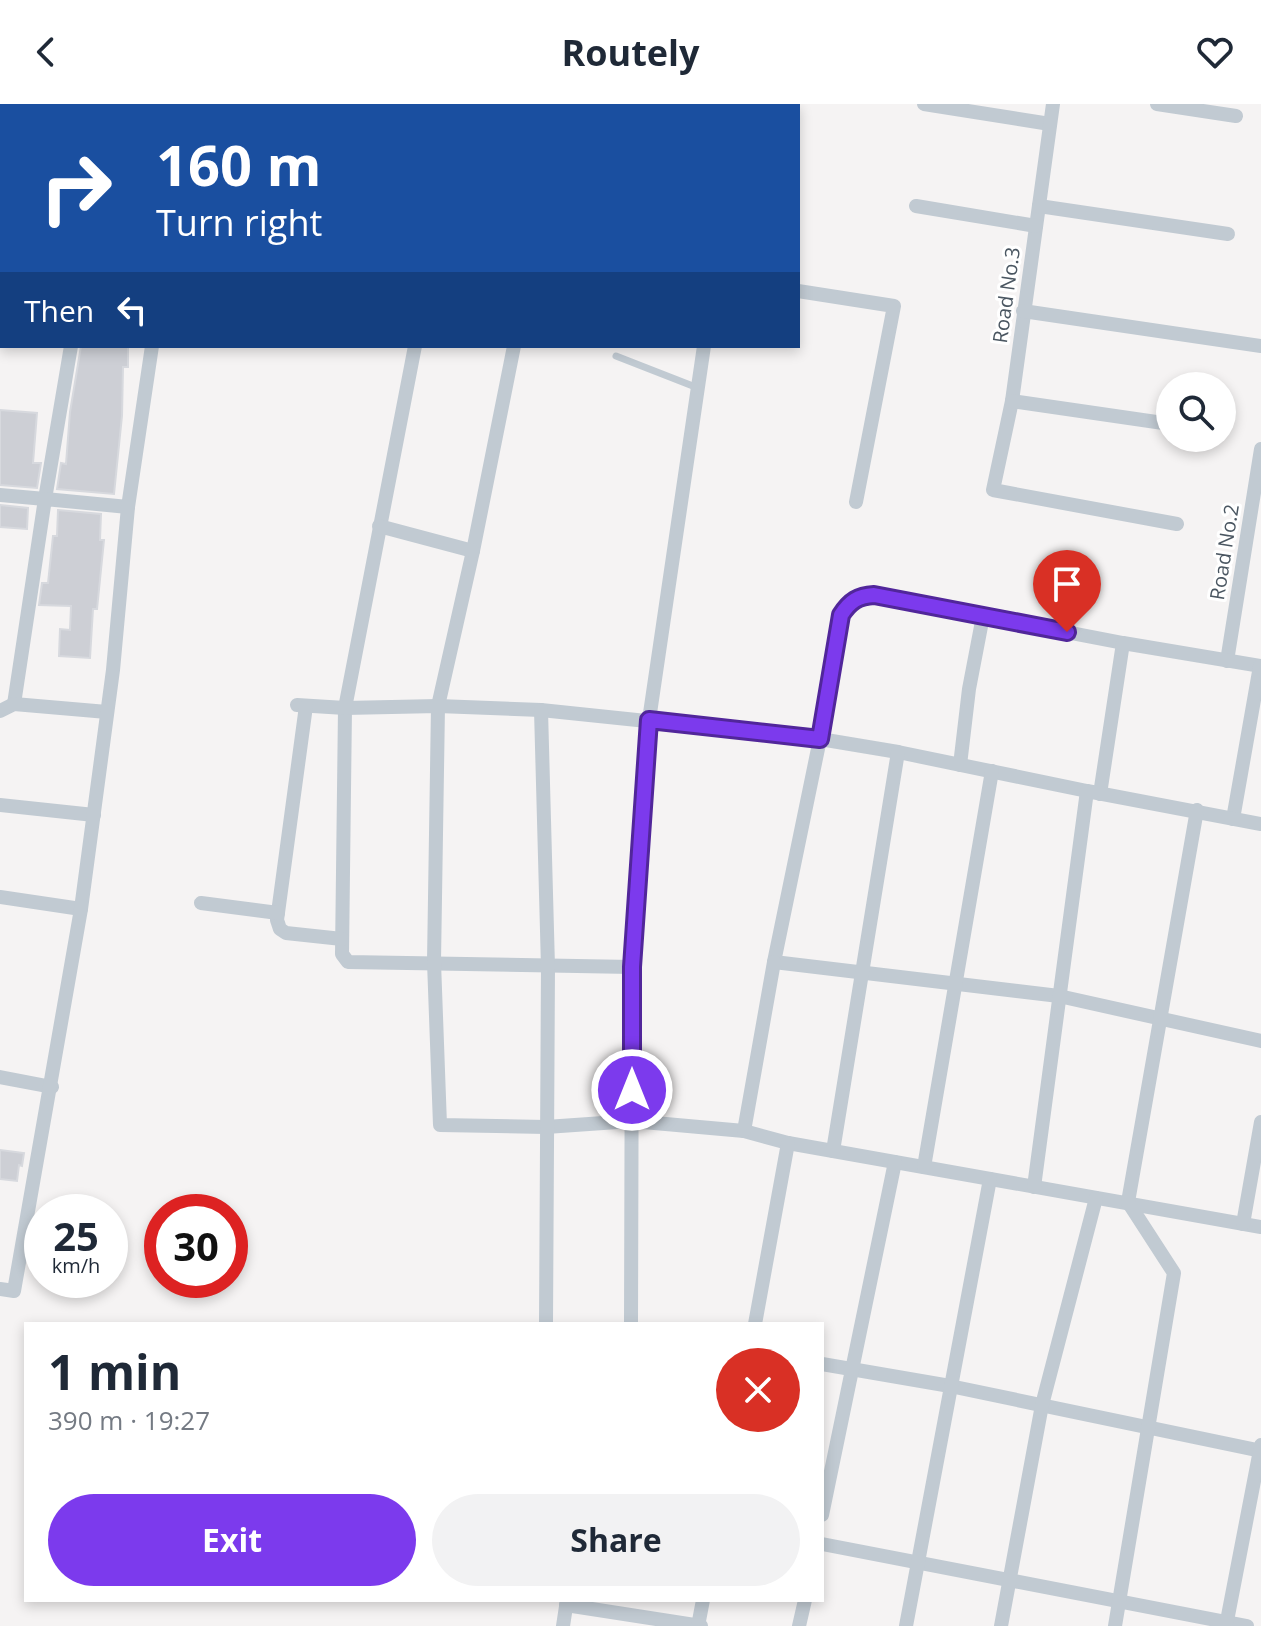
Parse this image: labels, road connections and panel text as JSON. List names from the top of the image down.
{
  "streets": {
    "street": ["Road No.3", "Road No.2"]
  },
  "page": {
    "header": "Routely",
    "turn": ["160 m", "Turn right"],
    "then": "Then",
    "speed": "25 km/h",
    "limit": "30",
    "heading": ["1 min", "390 m · 19:27"],
    "buttons": ["Exit", "Share"]
  }
}
